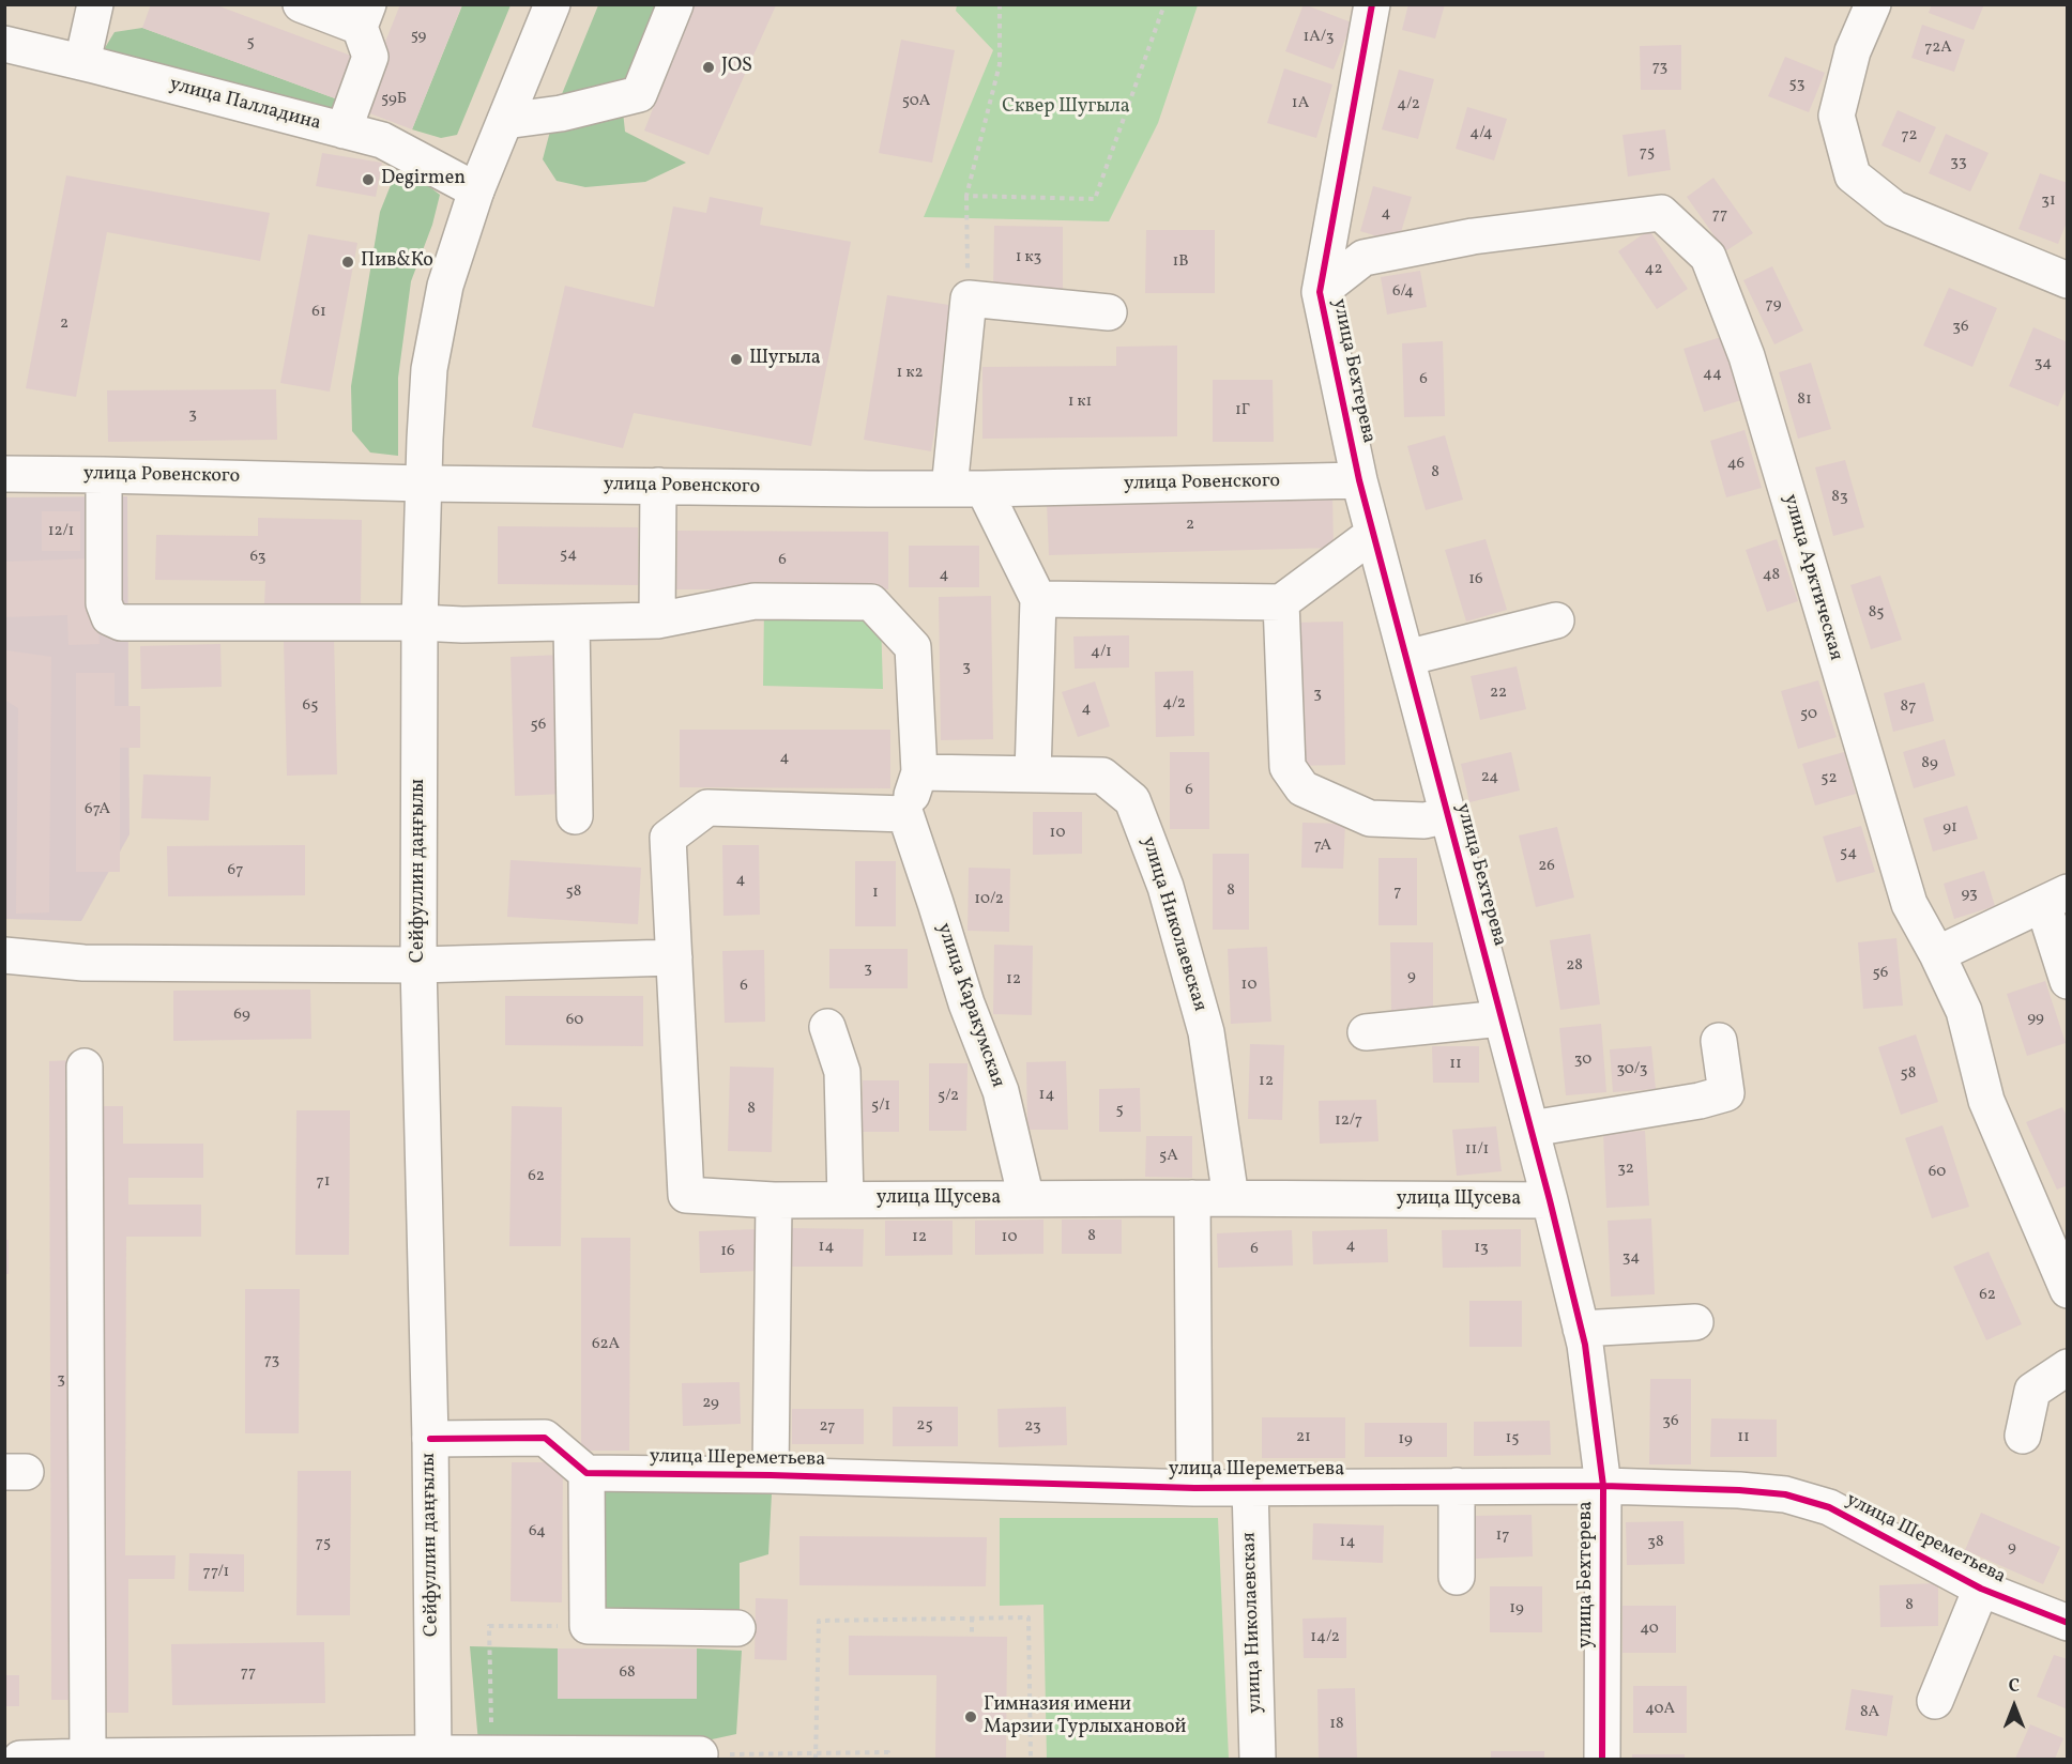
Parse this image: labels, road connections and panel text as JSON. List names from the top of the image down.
{
  "streets": {
    "street": [
      "улица Палладина",
      "улица Бехтерева",
      "улица Ровенского",
      "улица Арктическая",
      "Сейфуллин даңғылы",
      "улица Николаевская",
      "улица Каракумская",
      "улица Щусева",
      "улица Шереметьева"
    ]
  },
  "crossings": [
    ["улица Палладина", "Сейфуллин даңғылы"],
    ["улица Бехтерева", "улица Ровенского"],
    ["улица Бехтерева", "улица Арктическая"],
    ["улица Бехтерева", "улица Щусева"],
    ["улица Бехтерева", "улица Шереметьева"],
    ["улица Ровенского", "Сейфуллин даңғылы"],
    ["улица Николаевская", "улица Щусева"],
    ["улица Николаевская", "улица Шереметьева"],
    ["улица Каракумская", "улица Щусева"]
  ],
  "parks": ["Сквер Шугыла"],
  "places": [
    "JOS",
    "Degirmen",
    "Пив&Ко",
    "Шугыла",
    "Гимназия имени Марзии Турлыхановой"
  ],
  "house_numbers": [
    "59",
    "1А/3",
    "5",
    "72А",
    "73",
    "53",
    "59Б",
    "50А",
    "1А",
    "4/2",
    "4/4",
    "72",
    "75",
    "33",
    "31",
    "4",
    "77",
    "1 к3",
    "1В",
    "42",
    "6/4",
    "79",
    "61",
    "2",
    "36",
    "34",
    "1 к2",
    "44",
    "6",
    "81",
    "1 к1",
    "1Г",
    "3",
    "46",
    "8",
    "83",
    "2",
    "12/1",
    "54",
    "63",
    "6",
    "4",
    "48",
    "16",
    "85",
    "4/1",
    "3",
    "22",
    "3",
    "4/2",
    "65",
    "87",
    "4",
    "50",
    "56",
    "4",
    "89",
    "24",
    "52",
    "6",
    "67А",
    "91",
    "10",
    "7А",
    "54",
    "26",
    "67",
    "4",
    "8",
    "58",
    "7",
    "1",
    "93",
    "10/2",
    "28",
    "3",
    "56",
    "9",
    "12",
    "10",
    "6",
    "69",
    "99",
    "60",
    "30",
    "11",
    "30/3",
    "58",
    "12",
    "14",
    "5/2",
    "5/1",
    "8",
    "5",
    "12/7",
    "11/1",
    "5А",
    "32",
    "60",
    "62",
    "71",
    "8",
    "12",
    "10",
    "4",
    "14",
    "13",
    "6",
    "16",
    "34",
    "62",
    "62А",
    "73",
    "3",
    "29",
    "36",
    "25",
    "27",
    "23",
    "21",
    "11",
    "15",
    "19",
    "64",
    "17",
    "14",
    "38",
    "75",
    "9",
    "77/1",
    "8",
    "19",
    "40",
    "14/2",
    "77",
    "68",
    "40А",
    "8А",
    "18"
  ],
  "north": "top"
}
